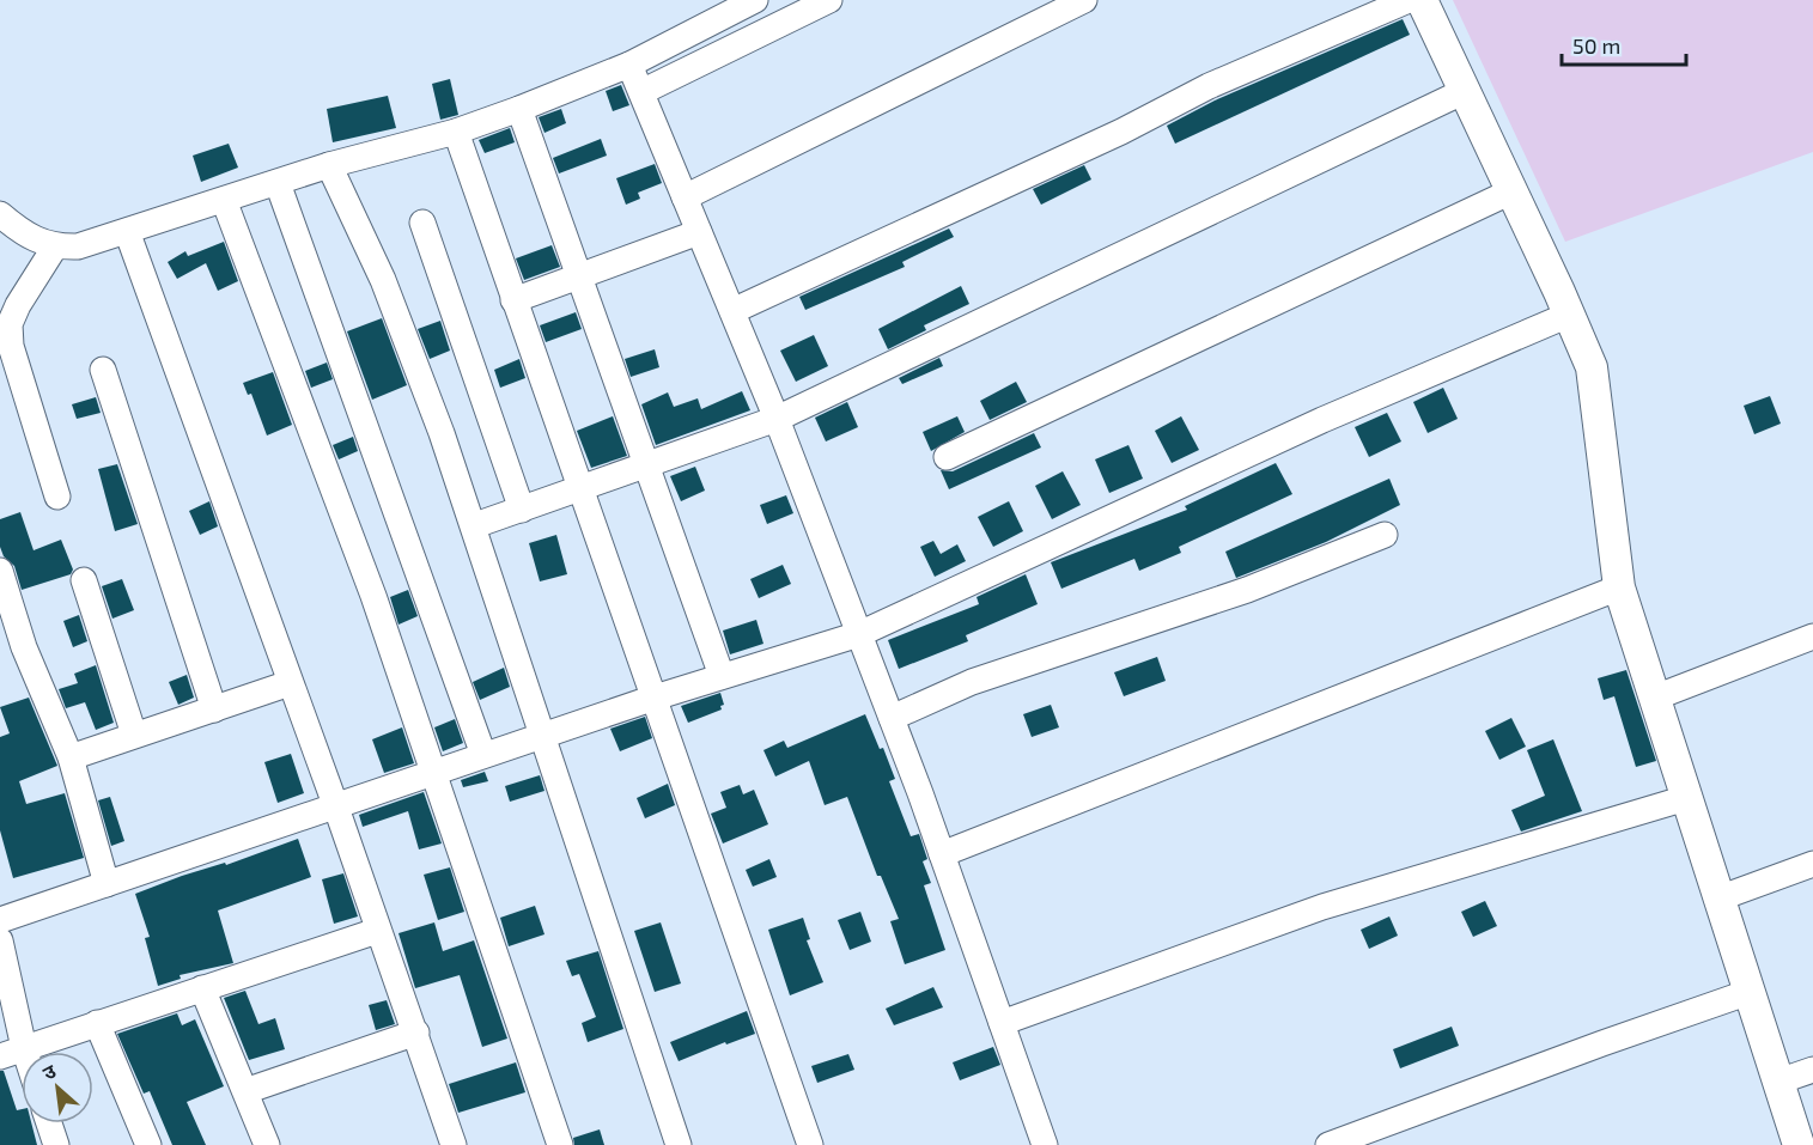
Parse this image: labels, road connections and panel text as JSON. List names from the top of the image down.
{
  "scale_bar": "50 m",
  "north": "top left"
}
